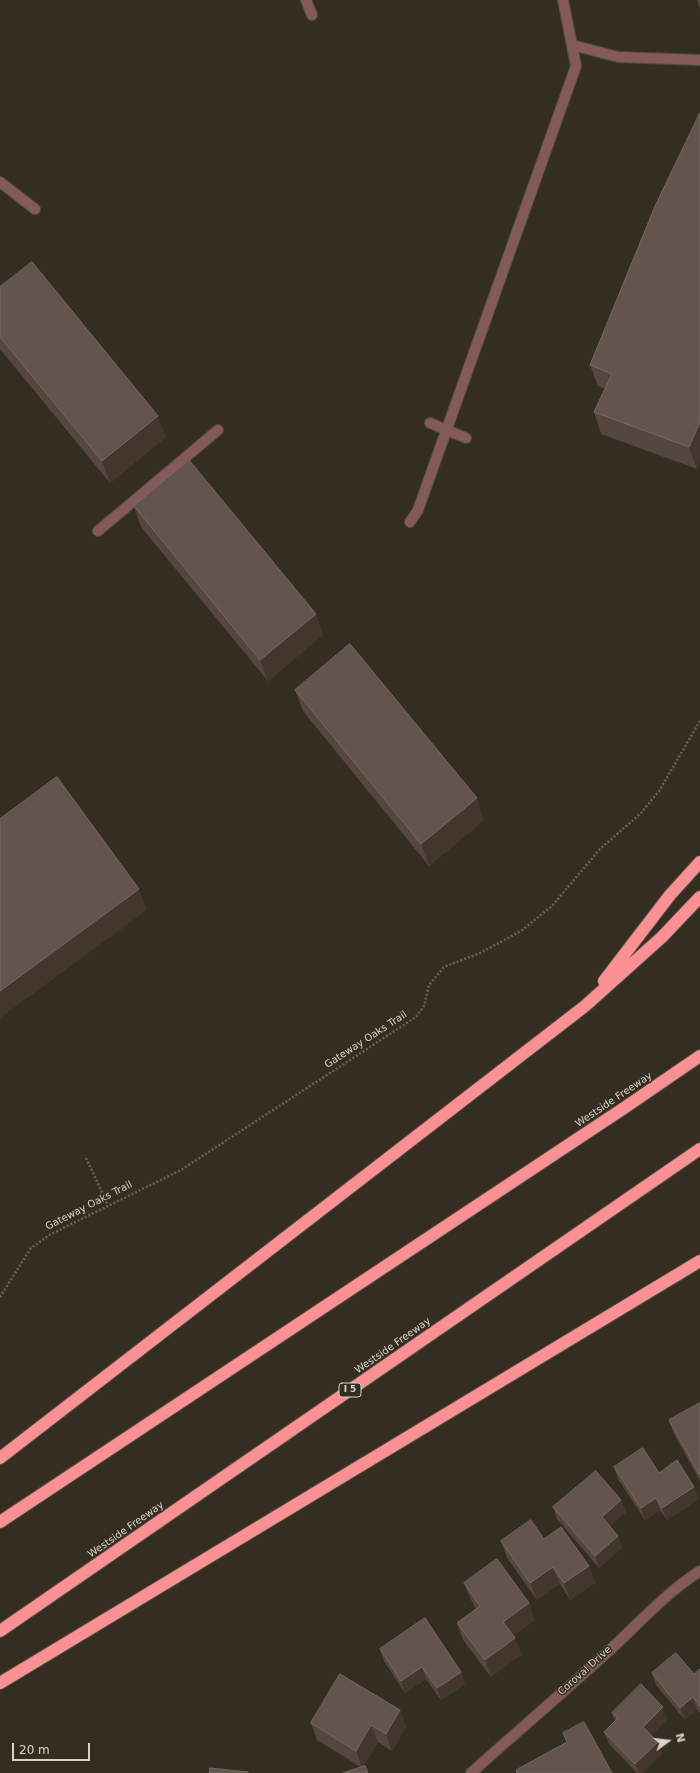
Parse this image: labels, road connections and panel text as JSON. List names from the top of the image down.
{
  "streets": {
    "highway": ["Westside Freeway", "I 5"],
    "street": ["Coroval Drive"],
    "path": ["Gateway Oaks Trail"]
  },
  "scale_bar": "20 m",
  "north": "right"
}
